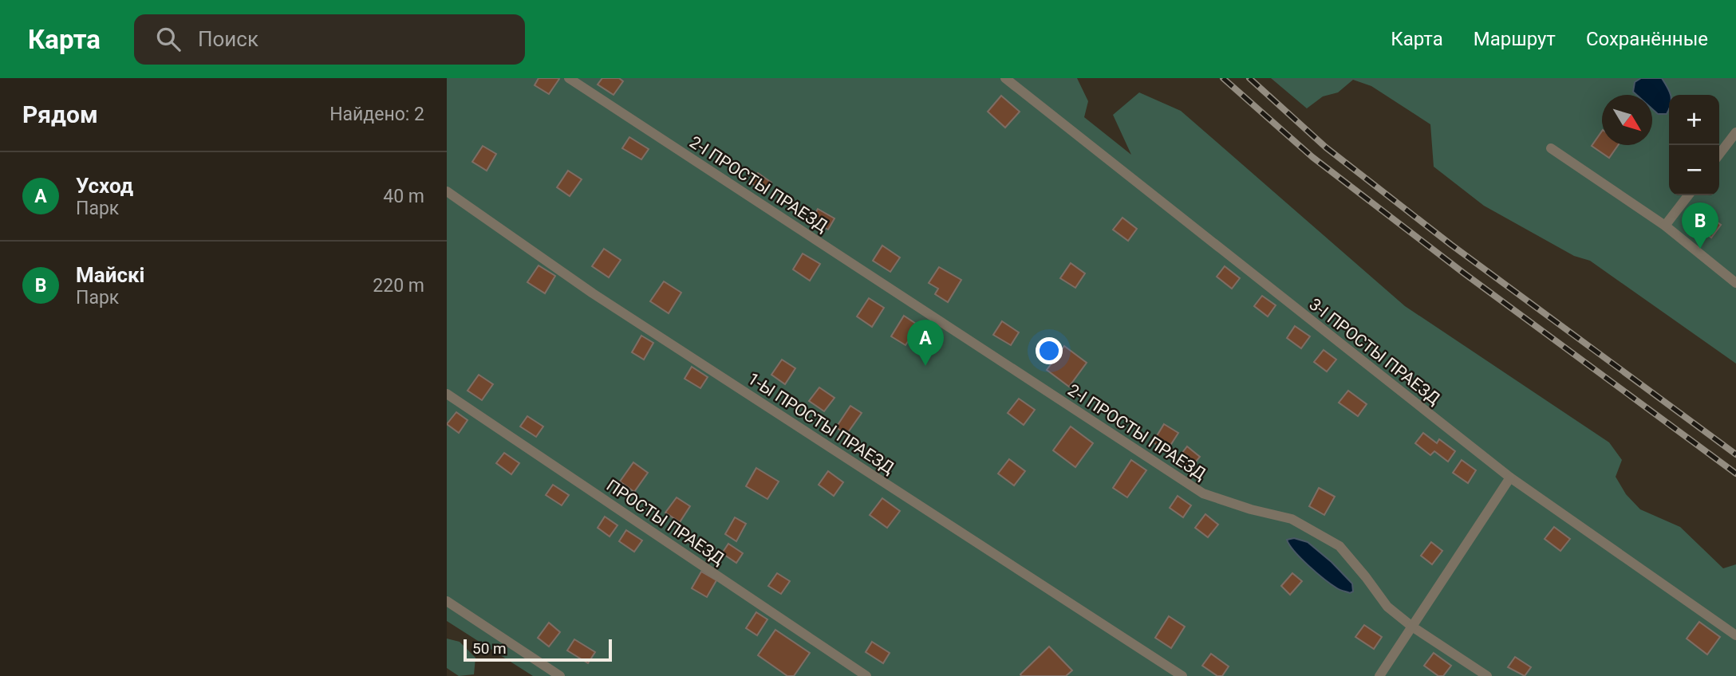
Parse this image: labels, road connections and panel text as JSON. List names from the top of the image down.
{
  "streets": {
    "lane": [
      "2-І ПРОСТЫ ПРАЕЗД",
      "3-І ПРОСТЫ ПРАЕЗД",
      "1-Ы ПРОСТЫ ПРАЕЗД",
      "ПРОСТЫ ПРАЕЗД"
    ]
  },
  "scale_bar": "50 m",
  "north": "bottom right",
  "page": {
    "header": "Карта",
    "search": "Поиск",
    "nav": ["Карта", "Маршрут", "Сохранённые"],
    "heading": ["Рядом", "Найдено: 2"],
    "map_buttons": ["+", "−"],
    "list": [
      {
        "mark": "A",
        "name": "Усход",
        "note": "Парк",
        "value": "40 m"
      },
      {
        "mark": "B",
        "name": "Майскі",
        "note": "Парк",
        "value": "220 m"
      }
    ],
    "pins": ["B", "A"],
    "scale": "50 m"
  }
}
